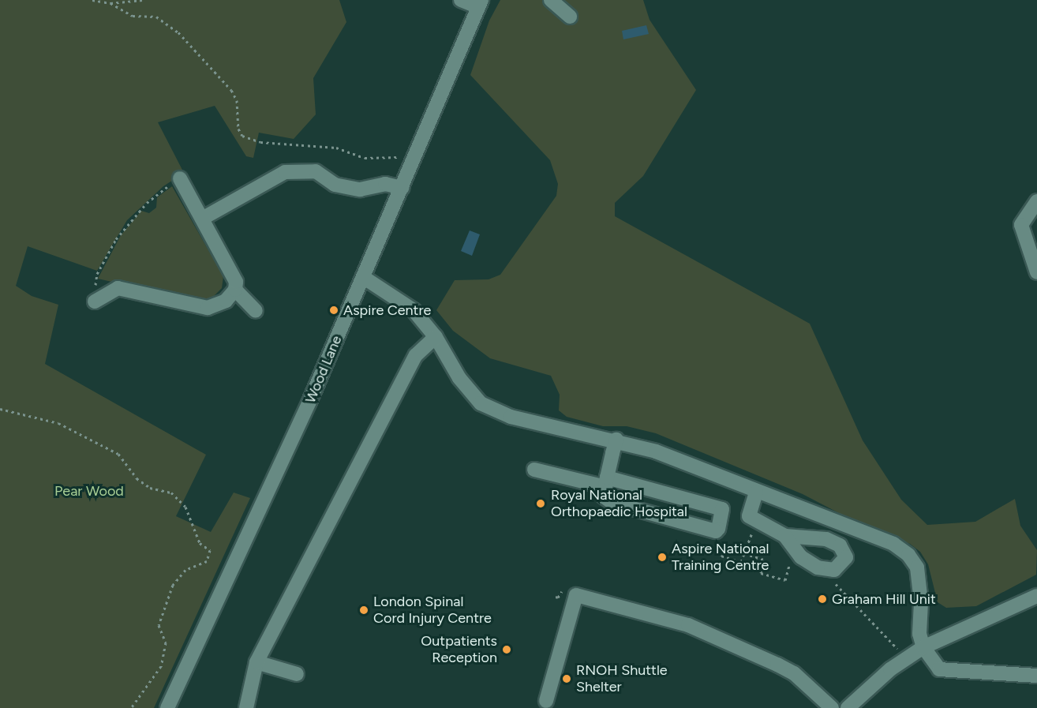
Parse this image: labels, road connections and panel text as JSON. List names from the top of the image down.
{
  "streets": {
    "street": ["Wood Lane"]
  },
  "parks": ["Pear Wood"],
  "places": [
    "Aspire Centre",
    "Royal National Orthopaedic Hospital",
    "Aspire National Training Centre",
    "Graham Hill Unit",
    "London Spinal Cord Injury Centre",
    "Outpatients Reception",
    "RNOH Shuttle Shelter"
  ]
}
